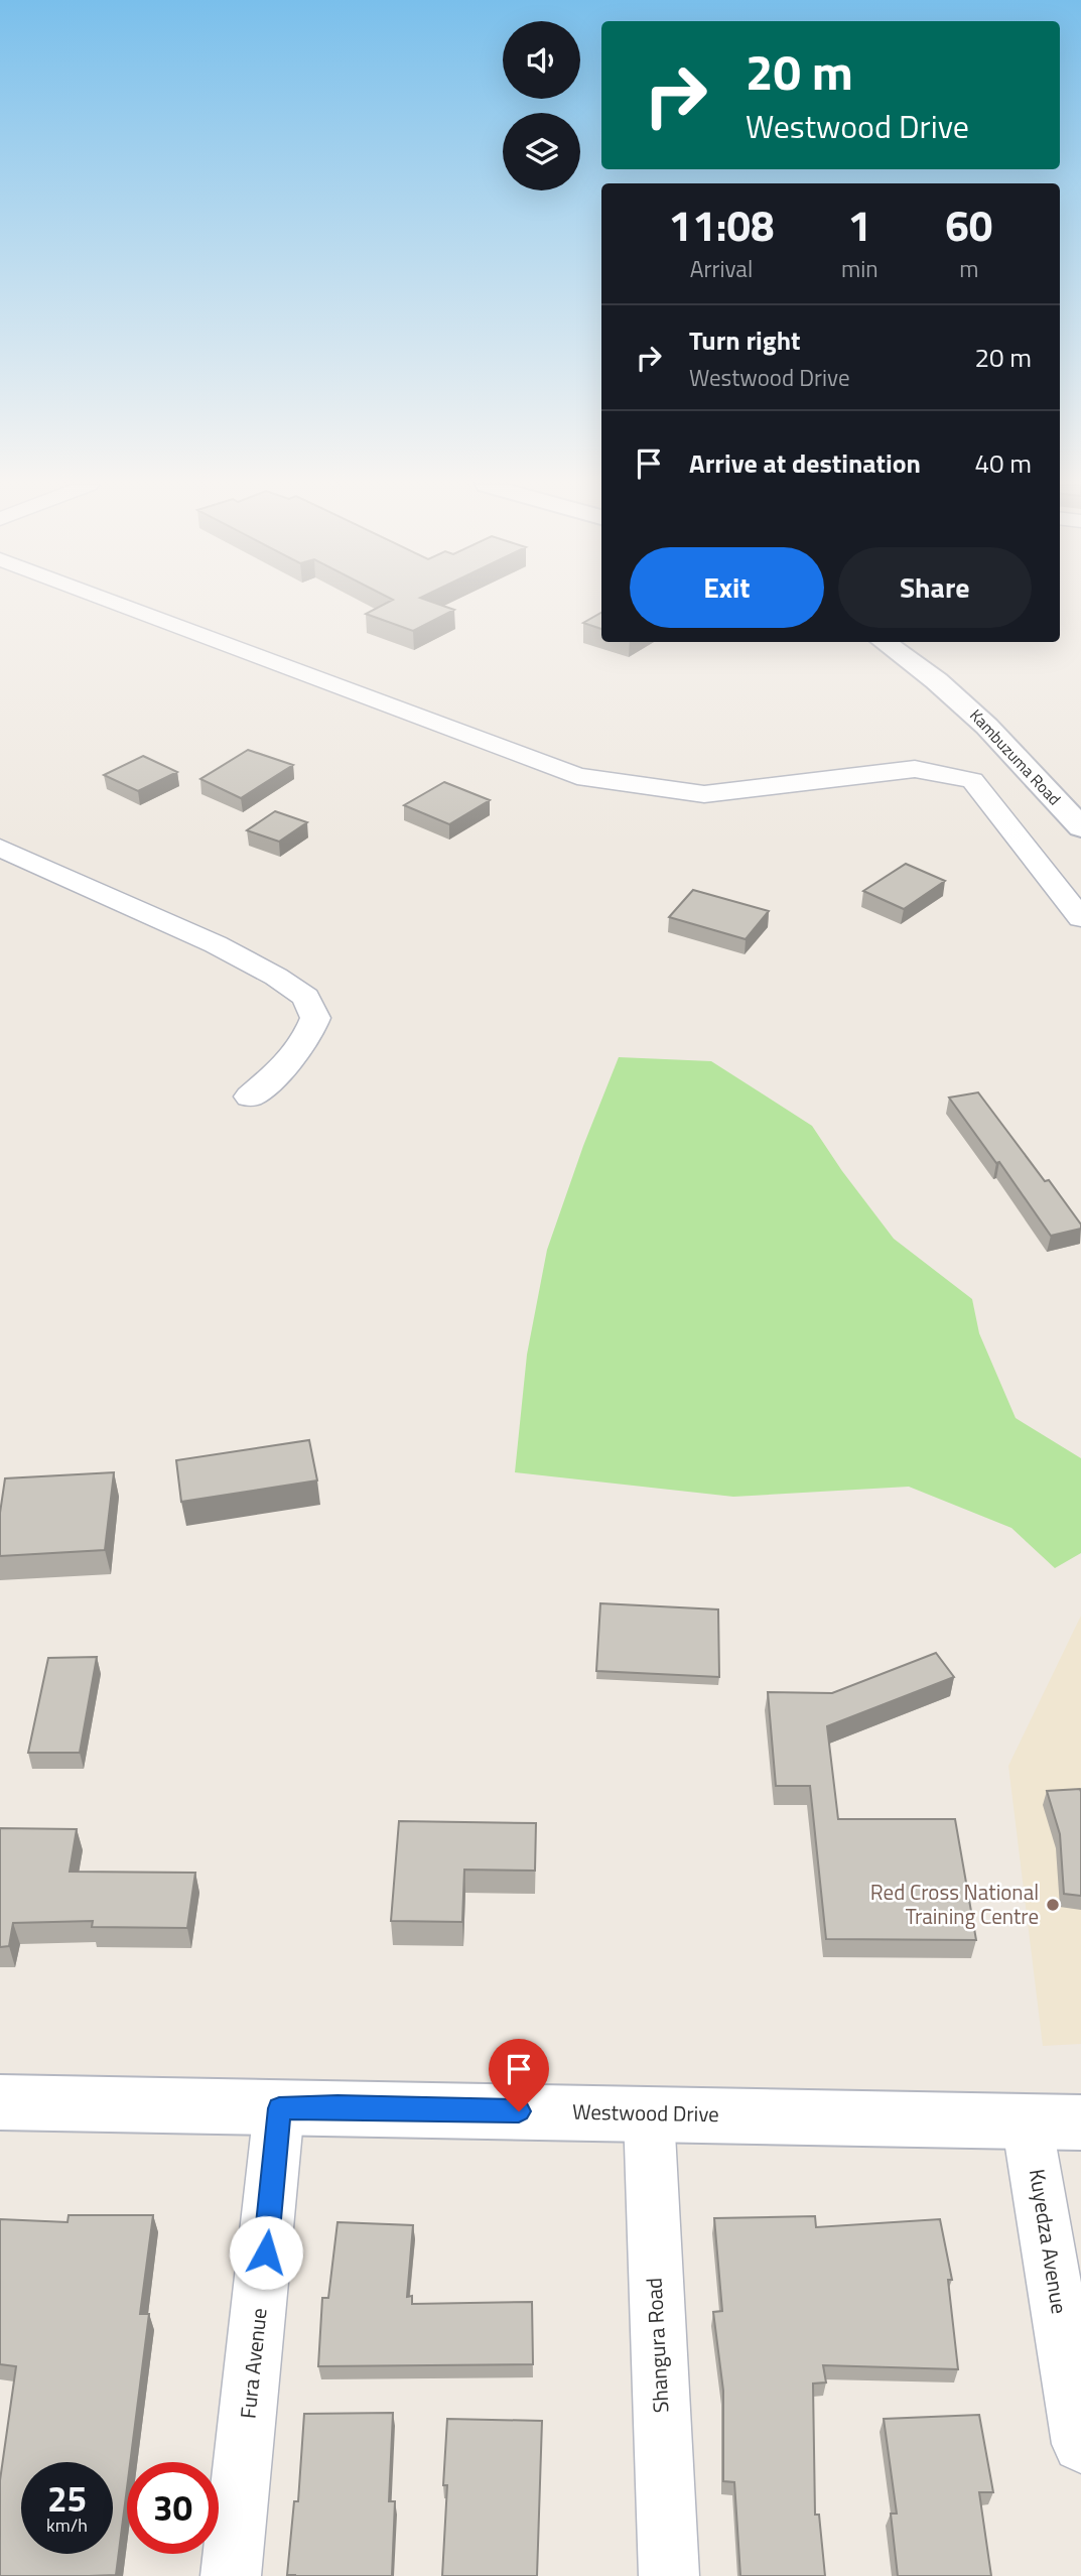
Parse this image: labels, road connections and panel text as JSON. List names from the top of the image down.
{
  "streets": {
    "main road": ["Kambuzuma Road", "Westwood Drive"],
    "street": ["Kuyedza Avenue", "Shangura Road", "Fura Avenue"]
  },
  "crossings": [
    ["Westwood Drive", "Kuyedza Avenue"],
    ["Westwood Drive", "Shangura Road"],
    ["Westwood Drive", "Fura Avenue"]
  ],
  "places": ["Red Cross National Training Centre"],
  "page": {
    "turn": ["20 m", "Westwood Drive"],
    "eta": [
      "11:08",
      "Arrival",
      "1",
      "min",
      "60",
      "m"
    ],
    "list": [
      {
        "name": "Turn right",
        "note": "Westwood Drive",
        "value": "20 m"
      },
      {
        "name": "Arrive at destination",
        "value": "40 m"
      }
    ],
    "buttons": ["Exit", "Share"],
    "speed": "25 km/h",
    "limit": "30"
  }
}
